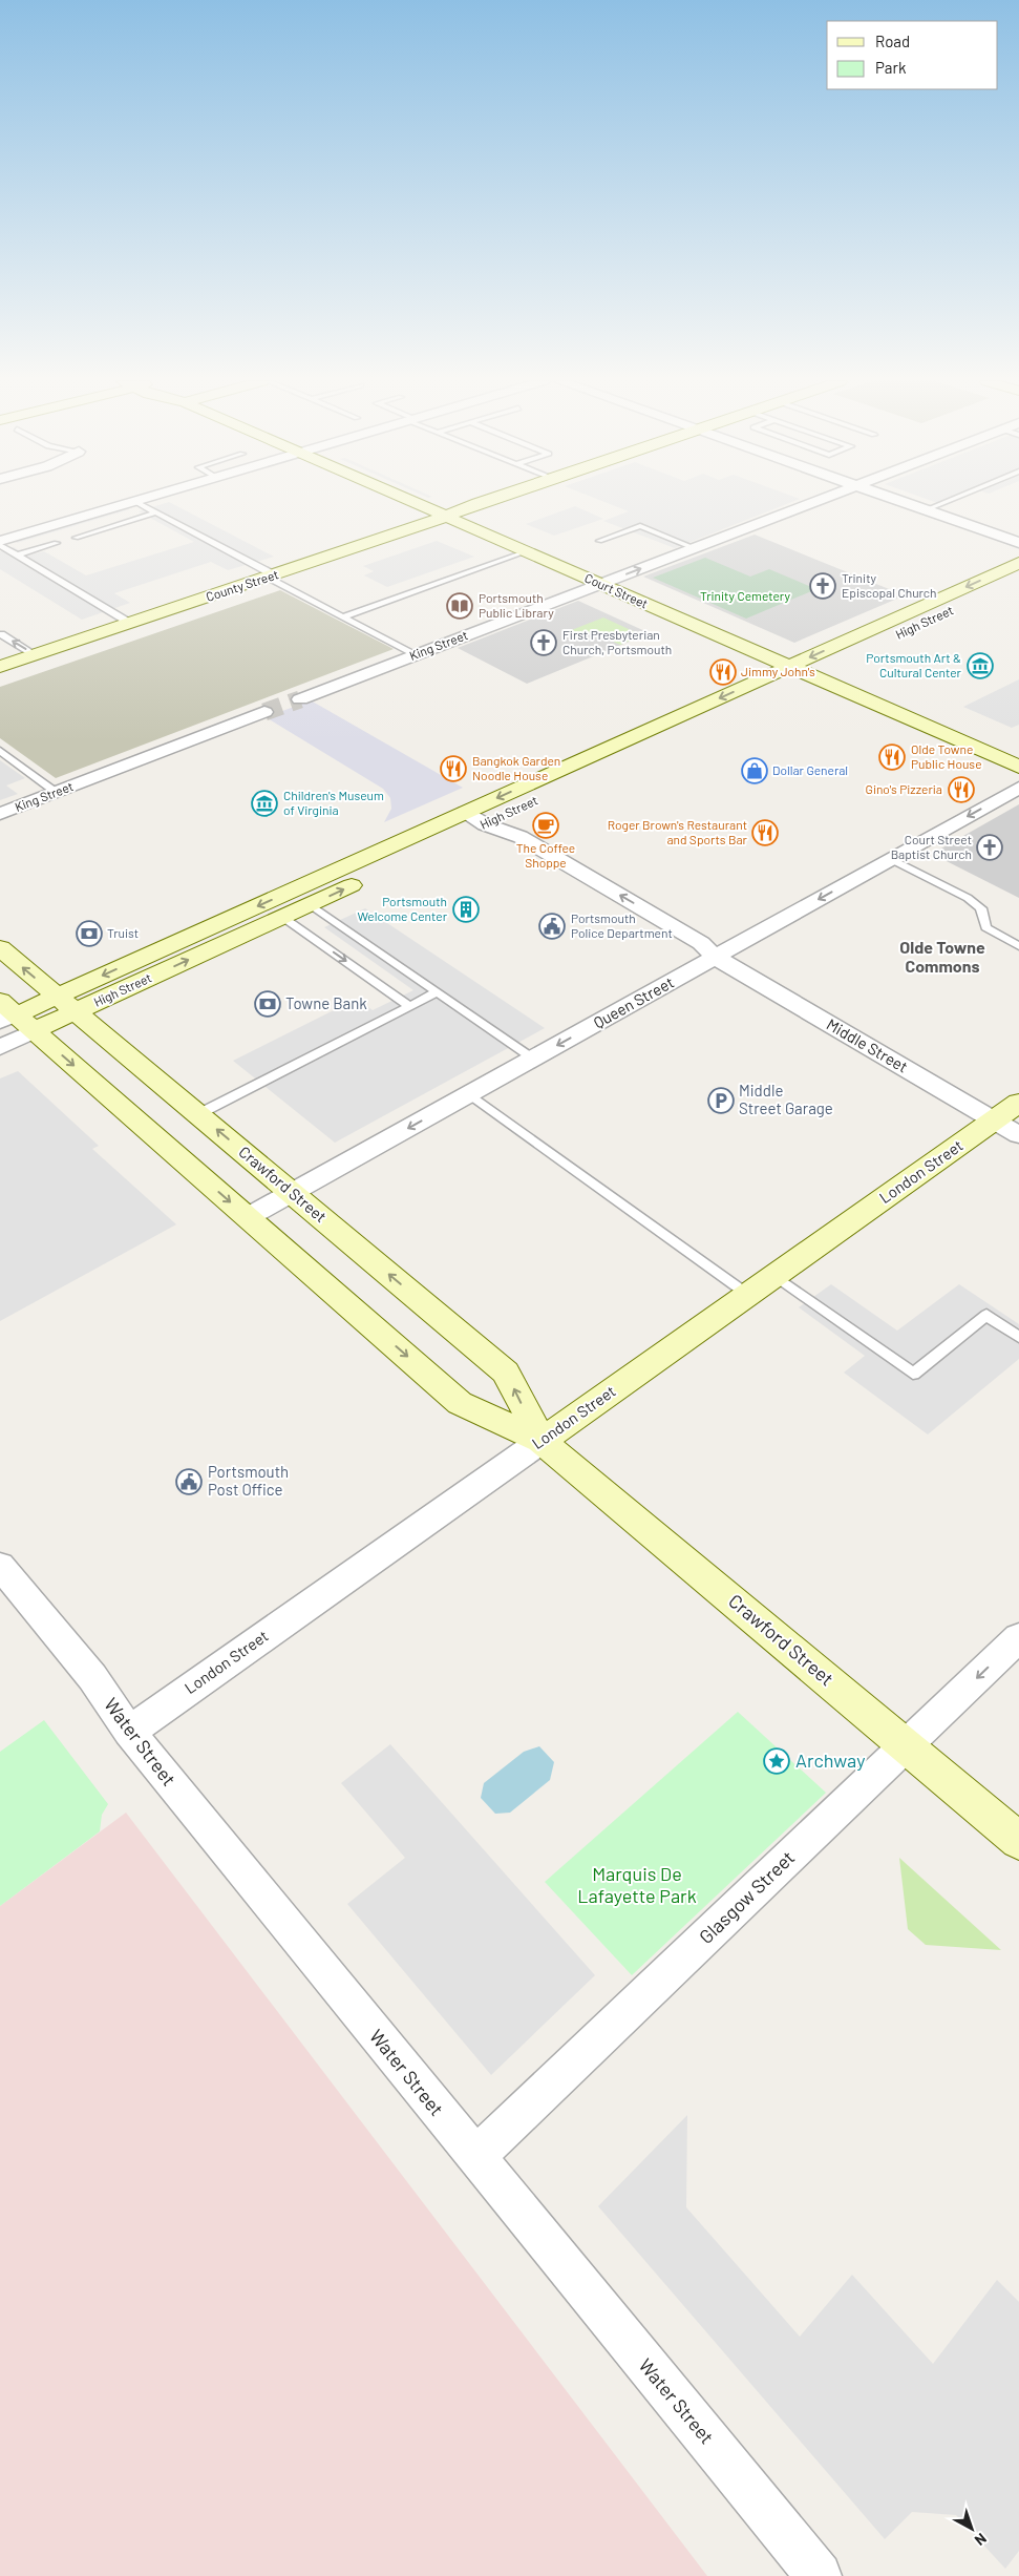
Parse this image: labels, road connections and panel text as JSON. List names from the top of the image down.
{
  "streets": {
    "main road": [
      "County Street",
      "Court Street",
      "High Street",
      "London Street",
      "Crawford Street"
    ],
    "street": [
      "King Street",
      "Queen Street",
      "Middle Street",
      "Water Street",
      "Glasgow Street"
    ]
  },
  "crossings": [
    ["County Street", "Court Street"],
    ["Court Street", "High Street"],
    ["Court Street", "King Street"],
    ["High Street", "Middle Street"],
    ["High Street", "Crawford Street"],
    ["Queen Street", "Middle Street"],
    ["Queen Street", "Crawford Street"],
    ["Middle Street", "London Street"],
    ["London Street", "Crawford Street"],
    ["London Street", "Water Street"],
    ["Crawford Street", "Glasgow Street"],
    ["Water Street", "Glasgow Street"]
  ],
  "one_way": ["Queen Street"],
  "districts": ["Olde Towne Commons"],
  "parks": ["Trinity Cemetery", "Marquis De Lafayette Park"],
  "places": {
    "church": ["Trinity Episcopal Church", "First Presbyterian Church, Portsmouth", "Court Street Baptist Church"],
    "library": ["Portsmouth Public Library"],
    "museum": ["Portsmouth Art & Cultural Center", "Children's Museum of Virginia"],
    "restaurant": [
      "Jimmy John's",
      "Olde Towne Public House",
      "Bangkok Garden Noodle House",
      "Gino's Pizzeria",
      "Roger Brown's Restaurant and Sports Bar"
    ],
    "shop": ["Dollar General"],
    "cafe": ["The Coffee Shoppe"],
    "building": ["Portsmouth Welcome Center"],
    "public building": ["Portsmouth Police Department", "Portsmouth Post Office"],
    "bank": ["Truist", "Towne Bank"],
    "parking": ["Middle Street Garage"],
    "place": ["Archway"]
  },
  "legend": ["Road", "Park"],
  "north": "bottom right"
}
